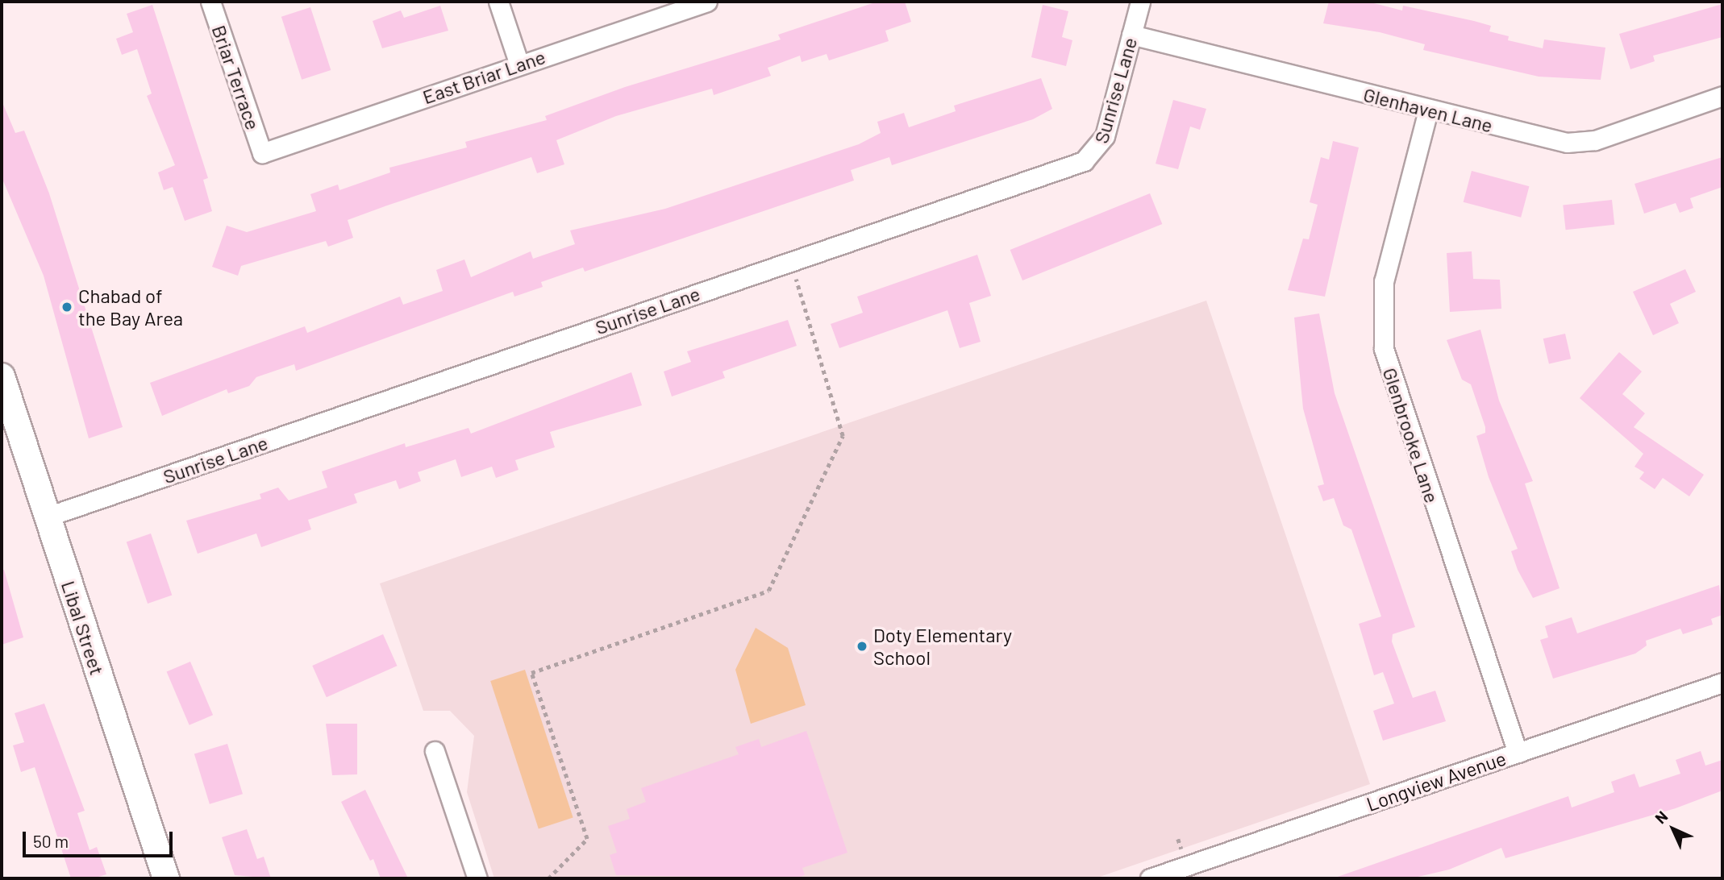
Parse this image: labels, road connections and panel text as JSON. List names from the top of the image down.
{
  "streets": {
    "street": [
      "East Briar Lane",
      "Briar Terrace",
      "Sunrise Lane",
      "Glenhaven Lane",
      "Glenbrooke Lane",
      "Libal Street",
      "Longview Avenue"
    ]
  },
  "crossings": [
    ["East Briar Lane", "Briar Terrace"],
    ["Sunrise Lane", "Glenhaven Lane"],
    ["Sunrise Lane", "Libal Street"],
    ["Glenhaven Lane", "Glenbrooke Lane"],
    ["Glenbrooke Lane", "Longview Avenue"]
  ],
  "places": ["Chabad of the Bay Area", "Doty Elementary School"],
  "scale_bar": "50 m",
  "north": "top left"
}
